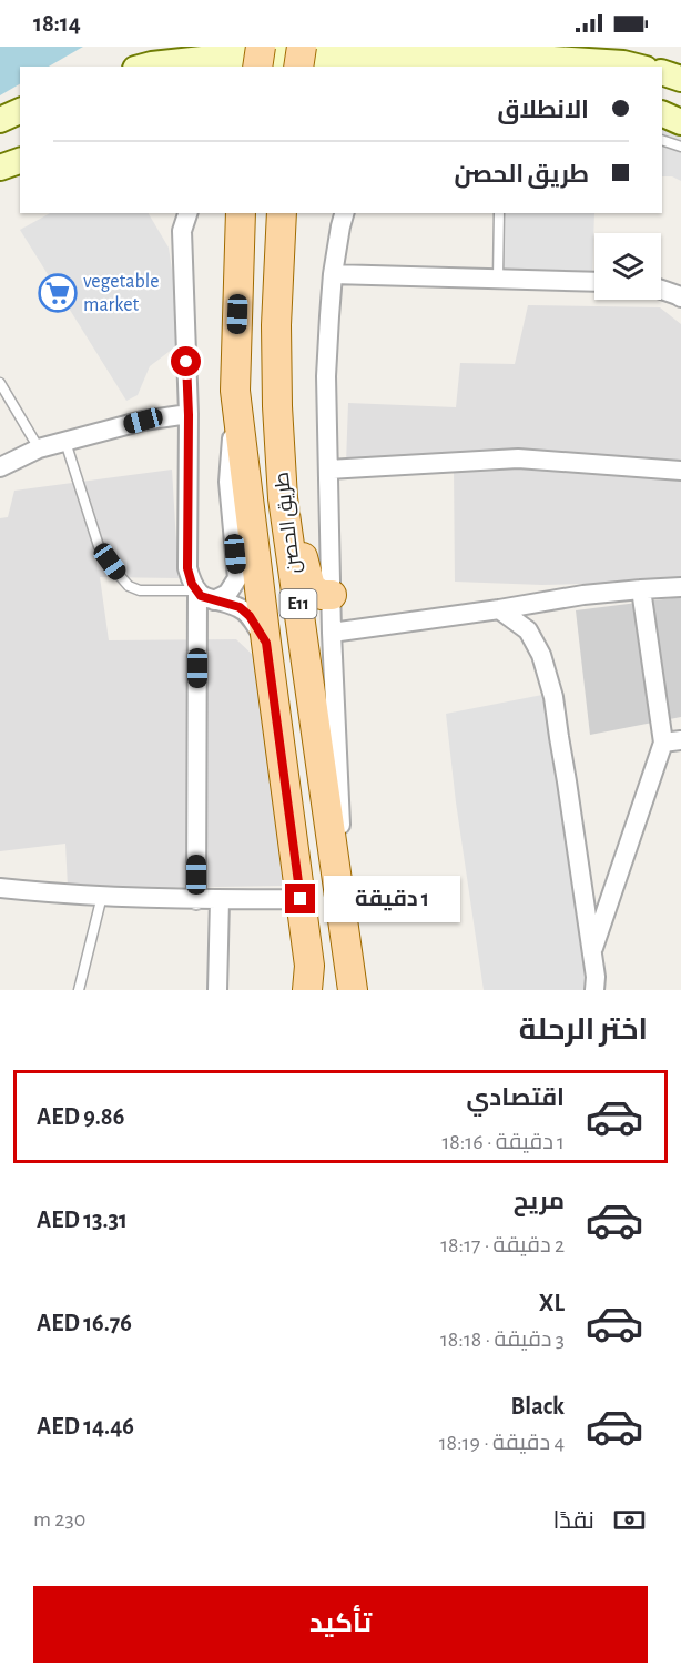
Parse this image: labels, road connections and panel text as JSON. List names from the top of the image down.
{
  "streets": {
    "main road": ["طريق الحصن", "E11"]
  },
  "places": {
    "supermarket": ["vegetable market"]
  },
  "page": {
    "status": "18:14",
    "banner": ["الانطلاق", "طريق الحصن"],
    "bubble": "1 دقيقة",
    "heading": "اختر الرحلة",
    "list": [
      {
        "name": "اقتصادي",
        "note": "1 دقيقة · 18:16",
        "value": "AED 9.86"
      },
      {
        "name": "مريح",
        "note": "2 دقيقة · 18:17",
        "value": "AED 13.31"
      },
      {
        "name": "XL",
        "note": "3 دقيقة · 18:18",
        "value": "AED 16.76"
      },
      {
        "name": "Black",
        "note": "4 دقيقة · 18:19",
        "value": "AED 14.46"
      }
    ],
    "pay": ["نقدًا", "230 m"],
    "buttons": "تأكيد"
  }
}
